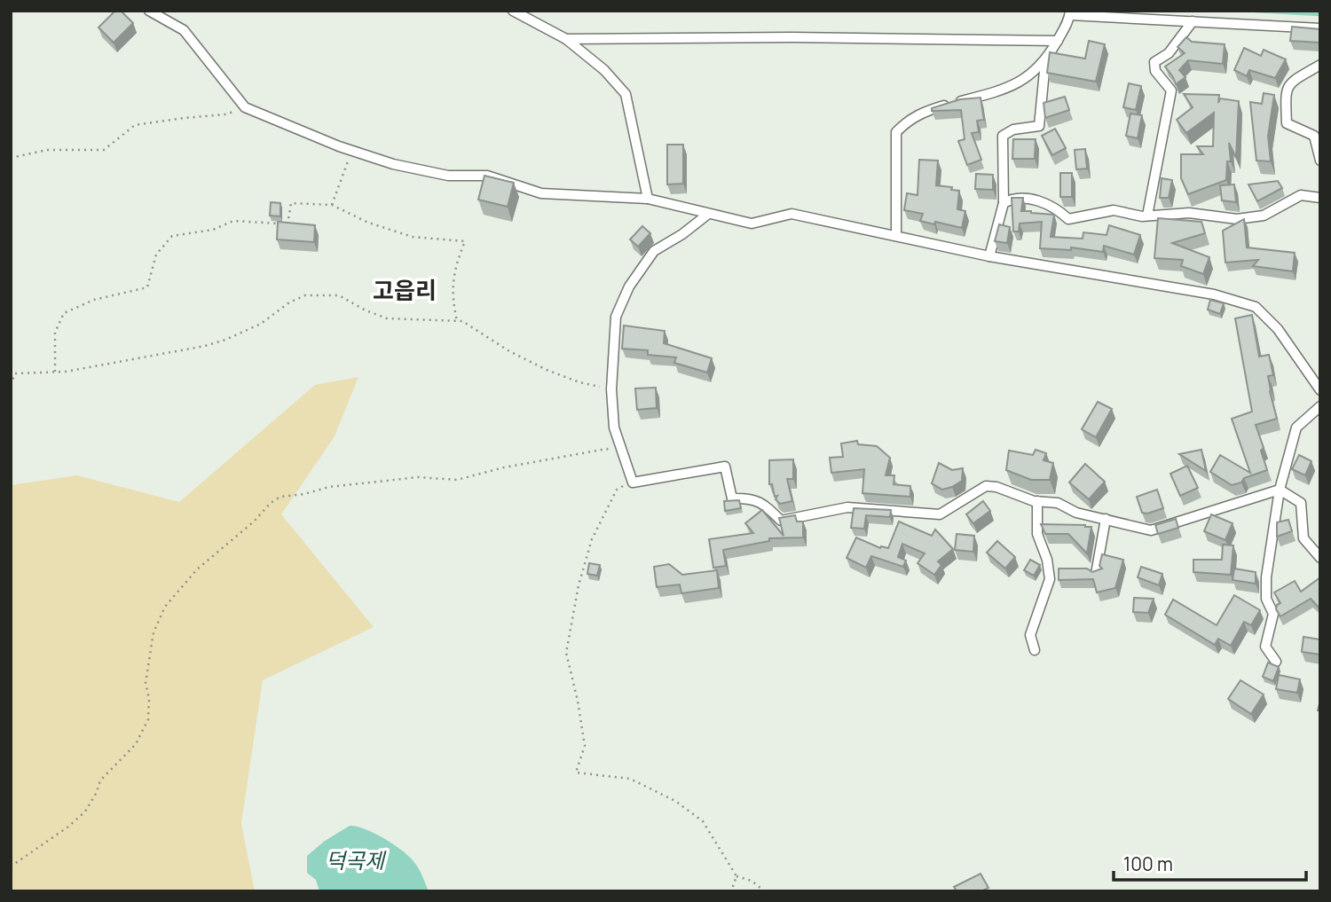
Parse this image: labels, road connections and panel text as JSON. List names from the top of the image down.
{
  "districts": ["고읍리"],
  "water": ["덕곡제"],
  "scale_bar": "100 m"
}
